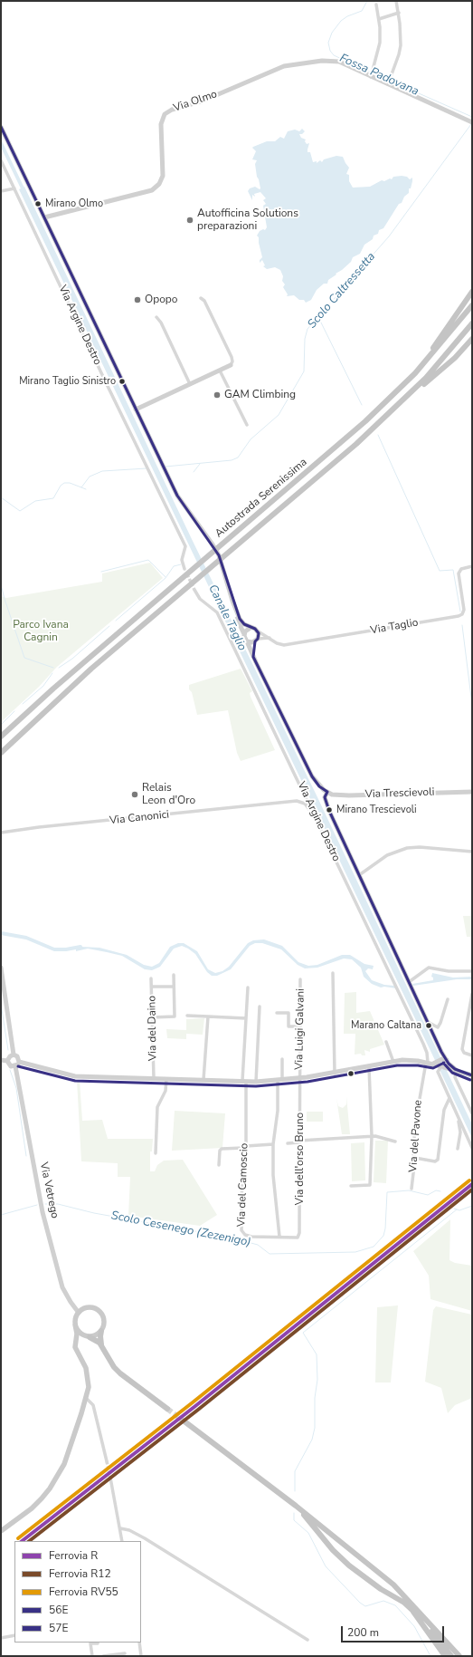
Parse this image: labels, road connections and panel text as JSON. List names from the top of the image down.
{
  "streets": {
    "highway": ["Autostrada Serenissima"],
    "main road": ["Via Olmo", "Via Trescievoli", "Via Vetrego"],
    "street": [
      "Via Argine Destro",
      "Via Taglio",
      "Via Canonici",
      "Via del Daino",
      "Via Luigi Galvani",
      "Via del Pavone",
      "Via dell'orso Bruno",
      "Via del Camoscio"
    ]
  },
  "crossings": [
    ["Via Argine Destro", "Via Canonici"],
    ["Via Argine Destro", "Via del Pavone"],
    ["Via Luigi Galvani", "Via dell'orso Bruno"],
    ["Via dell'orso Bruno", "Via del Camoscio"]
  ],
  "water": [
    "Fossa Padovana",
    "Scolo Caltressetta",
    "Canale Taglio",
    "Scolo Cesenego (Zezenigo)"
  ],
  "parks": ["Parco Ivana Cagnin"],
  "places": [
    "Mirano Olmo",
    "Autofficina Solutions preparazioni",
    "Opopo",
    "Mirano Taglio Sinistro",
    "GAM Climbing",
    "Relais Leon d'Oro",
    "Mirano Trescievoli",
    "Marano Caltana"
  ],
  "lines": [
    "transit line 56E",
    "transit line 57E",
    "rail line RV55",
    "rail line R",
    "rail line R12"
  ],
  "legend": [
    "Ferrovia R",
    "Ferrovia R12",
    "Ferrovia RV55",
    "56E",
    "57E"
  ],
  "scale_bar": "200 m"
}
